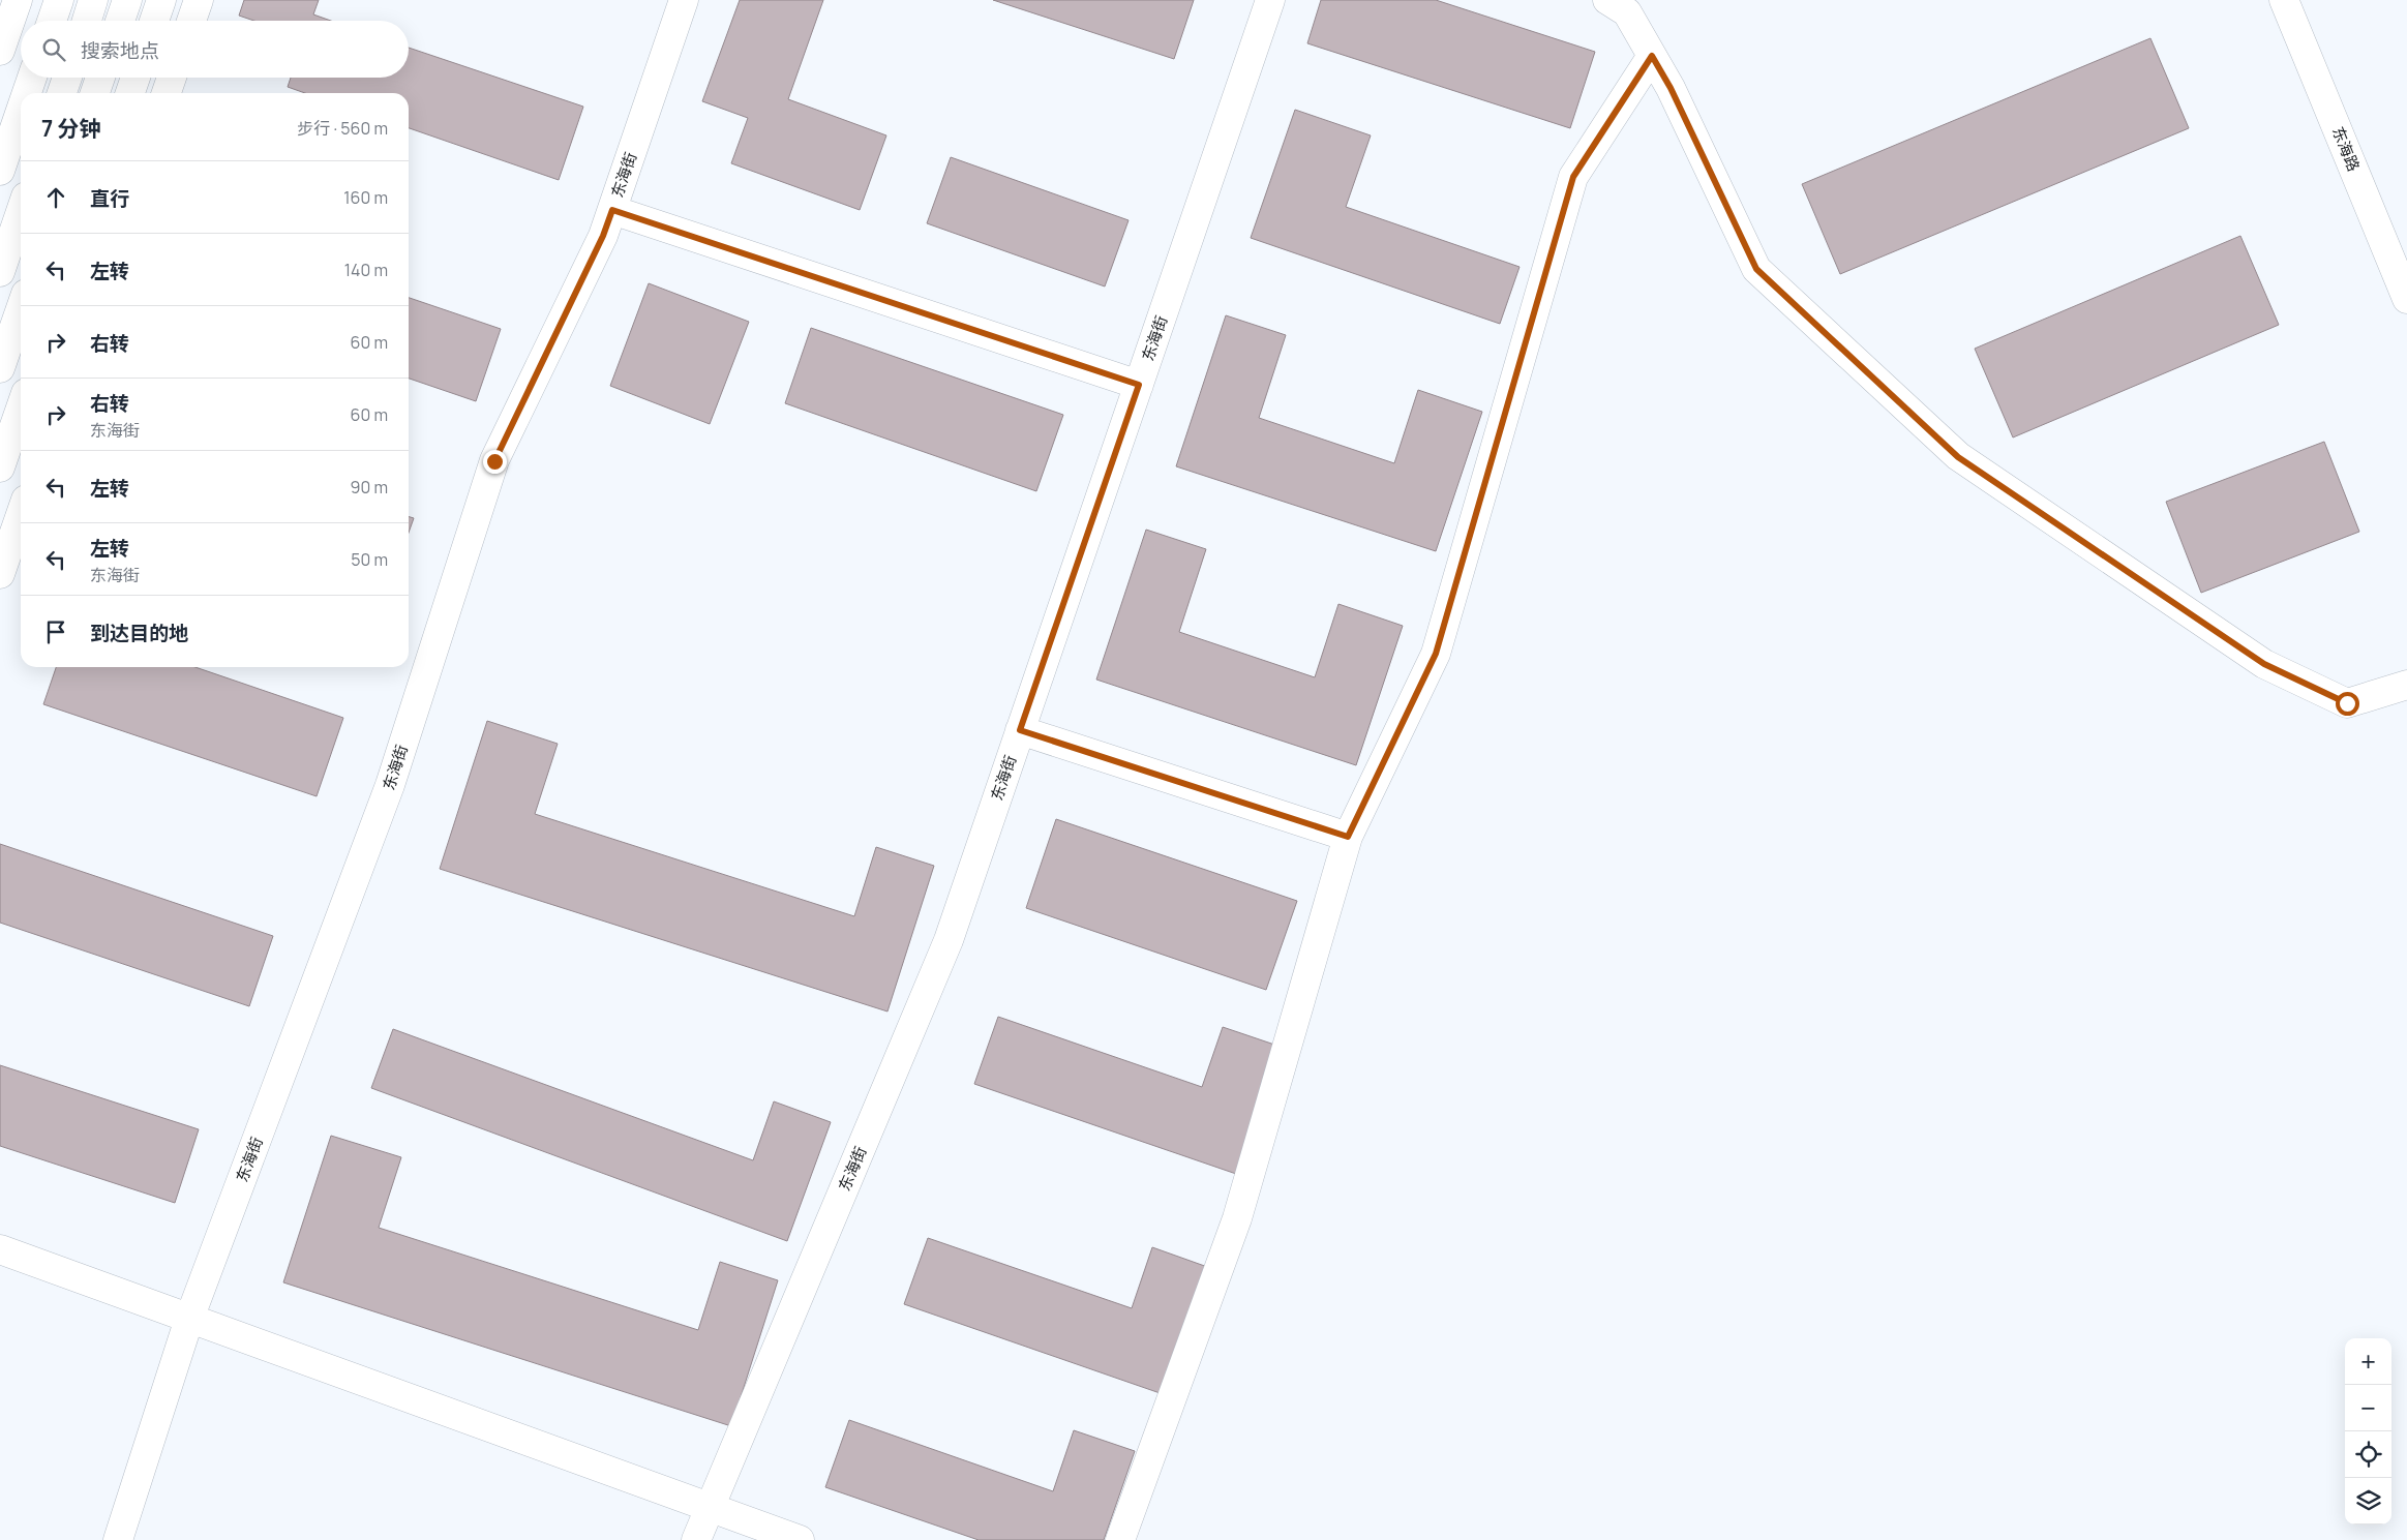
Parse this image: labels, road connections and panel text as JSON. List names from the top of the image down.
{
  "streets": {
    "main road": ["东海路", "东海街"]
  },
  "page": {
    "search": "搜索地点",
    "heading": ["7 分钟", "步行 · 560 m"],
    "list": [
      ["直行", "160 m"],
      ["左转", "140 m"],
      ["右转", "60 m"],
      ["右转", "东海街", "60 m"],
      ["左转", "90 m"],
      ["左转", "东海街", "50 m"],
      "到达目的地"
    ],
    "map_buttons": ["+", "−"]
  }
}
